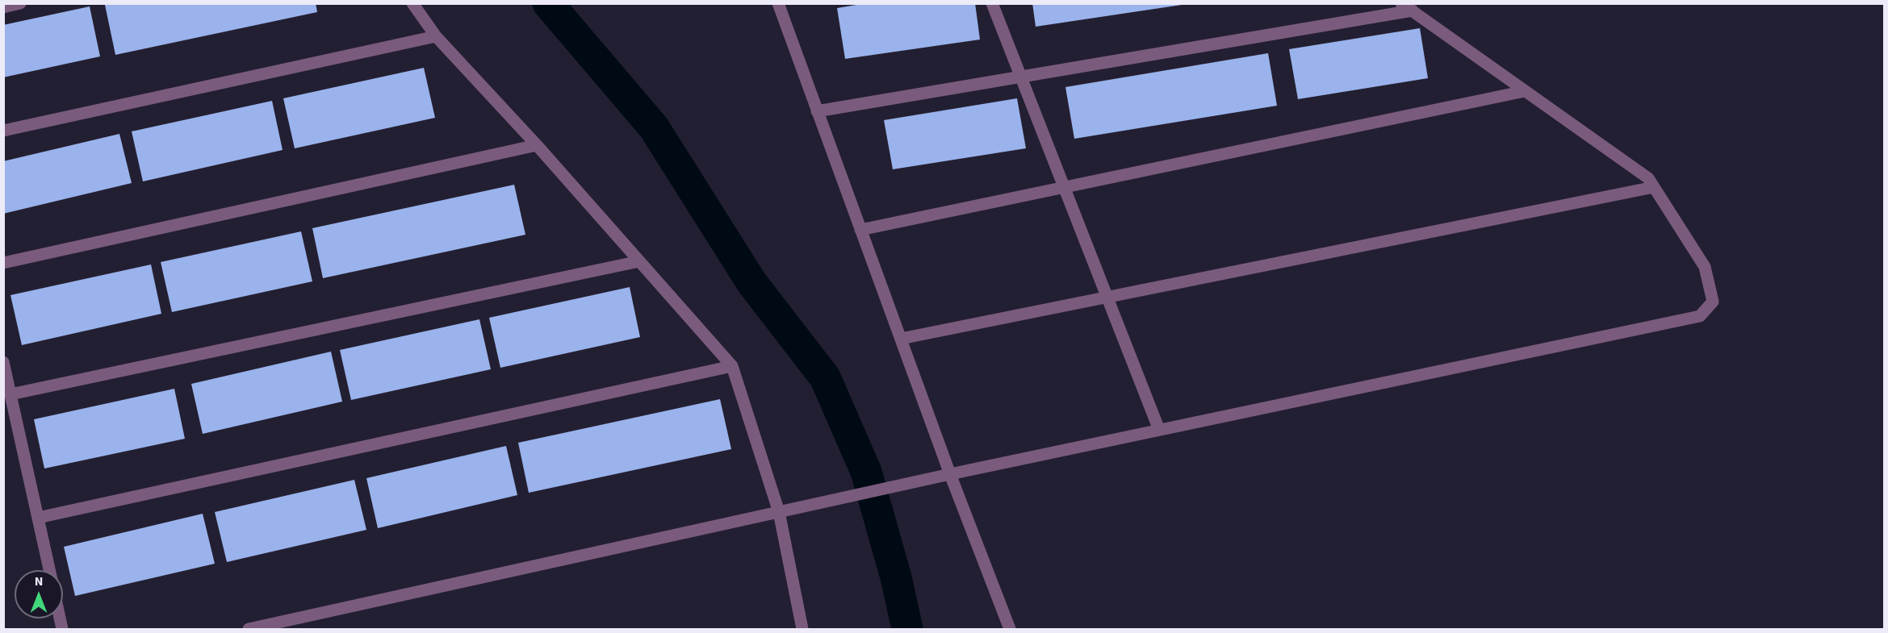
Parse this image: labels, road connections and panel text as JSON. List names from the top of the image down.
{
  "north": "top"
}
